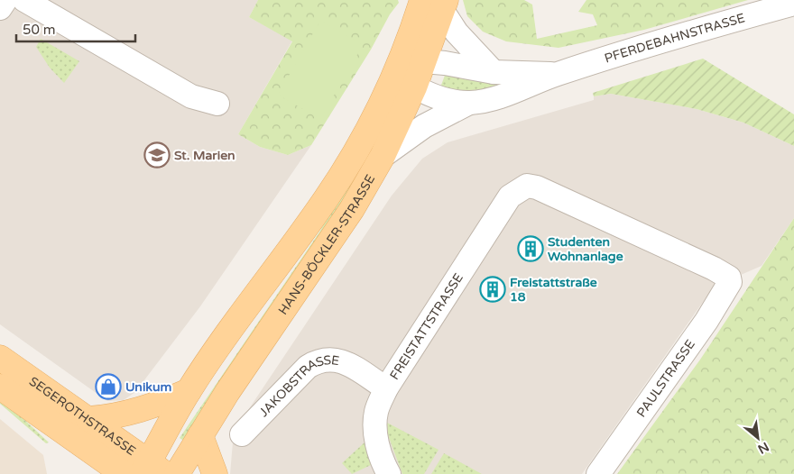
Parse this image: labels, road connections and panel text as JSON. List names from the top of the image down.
{
  "streets": {
    "main road": ["HANS-BÖCKLER-STRASSE", "SEGEROTHSTRASSE"],
    "street": [
      "PFERDEBAHNSTRASSE",
      "FREISTATTSTRASSE",
      "PAULSTRASSE",
      "JAKOBSTRASSE"
    ]
  },
  "crossings": [
    ["PFERDEBAHNSTRASSE", "HANS-BÖCKLER-STRASSE"],
    ["HANS-BÖCKLER-STRASSE", "SEGEROTHSTRASSE"],
    ["FREISTATTSTRASSE", "PAULSTRASSE"],
    ["FREISTATTSTRASSE", "JAKOBSTRASSE"]
  ],
  "places": {
    "school or university": ["St. Marien"],
    "building": ["Studenten Wohnanlage", "Freistattstraße 18"],
    "shop": ["Unikum"]
  },
  "scale_bar": "50 m",
  "north": "bottom right"
}
